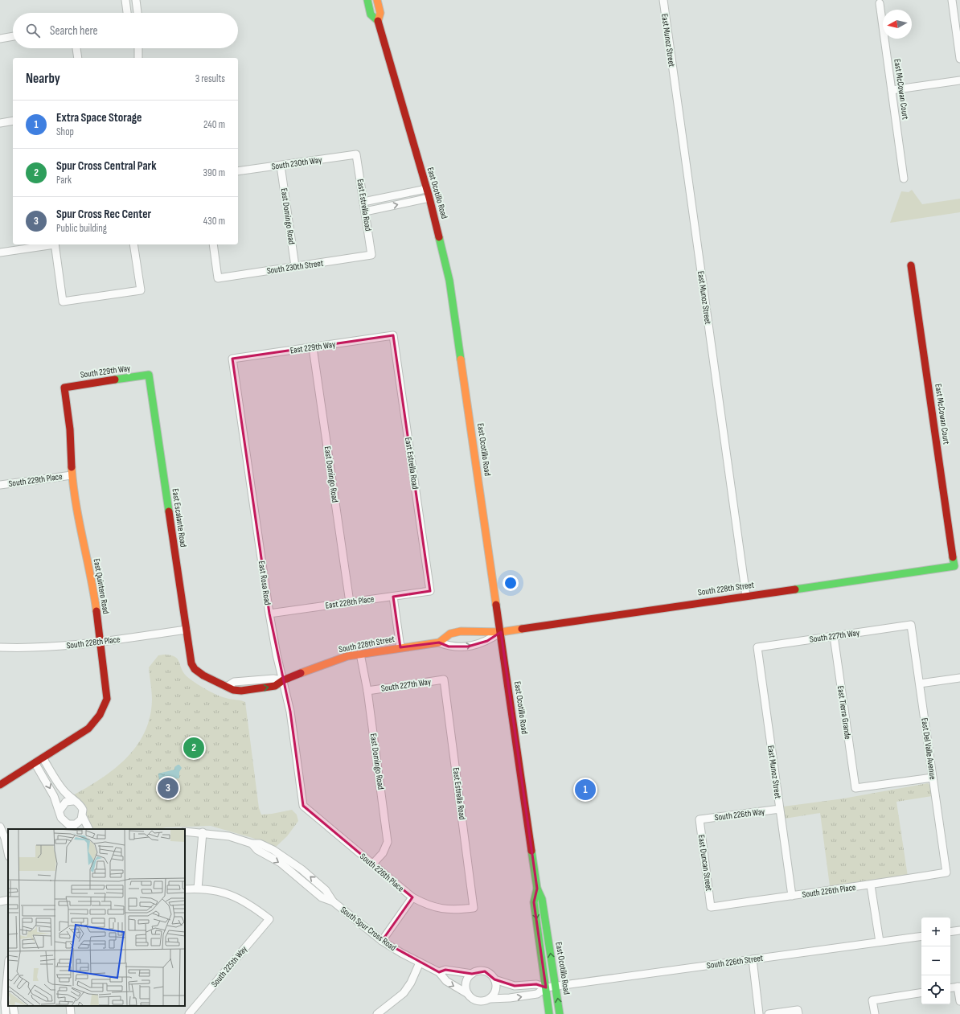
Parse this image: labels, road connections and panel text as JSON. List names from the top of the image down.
{
  "streets": {
    "street": [
      "East Munoz Street",
      "East McCowan Court",
      "South 230th Way",
      "East Ocotillo Road",
      "East Estrella Road",
      "East Domingo Road",
      "South 230th Street",
      "East 229th Way",
      "South 229th Way",
      "South 229th Place",
      "East Escalante Road",
      "East Rosa Road",
      "East Quintero Road",
      "South 228th Street",
      "East 228th Place",
      "South 227th Way",
      "South 228th Place",
      "East Tierra Grande",
      "East Del Valle Avenue",
      "South 226th Way",
      "East Duncan Street",
      "South 226th Place",
      "South Spur Cross Road",
      "South 226th Street",
      "South 225th Way"
    ]
  },
  "crossings": [
    ["East Munoz Street", "South 228th Street"],
    ["East Munoz Street", "South 227th Way"],
    ["East Munoz Street", "South 226th Way"],
    ["East Munoz Street", "South 226th Place"],
    ["East McCowan Court", "South 228th Street"],
    ["South 230th Way", "East Estrella Road"],
    ["South 230th Way", "East Domingo Road"],
    ["East Ocotillo Road", "South 228th Street"],
    ["East Ocotillo Road", "South Spur Cross Road"],
    ["East Ocotillo Road", "South 226th Street"],
    ["East Estrella Road", "South 230th Street"],
    ["East Estrella Road", "East 229th Way"],
    ["East Estrella Road", "East 228th Place"],
    ["East Estrella Road", "South 227th Way"],
    ["East Estrella Road", "South 226th Place"],
    ["East Domingo Road", "South 230th Street"],
    ["East Domingo Road", "East 229th Way"],
    ["East Domingo Road", "South 228th Street"],
    ["East Domingo Road", "East 228th Place"],
    ["East Domingo Road", "South 227th Way"],
    ["East Domingo Road", "South 226th Place"],
    ["East 229th Way", "East Rosa Road"],
    ["South 229th Way", "East Escalante Road"],
    ["South 229th Way", "East Quintero Road"],
    ["South 229th Place", "East Quintero Road"],
    ["East Escalante Road", "South 228th Street"],
    ["East Escalante Road", "South 228th Place"],
    ["East Rosa Road", "South 228th Street"],
    ["East Rosa Road", "East 228th Place"],
    ["East Rosa Road", "South 226th Place"],
    ["East Quintero Road", "South 228th Place"],
    ["South 227th Way", "East Tierra Grande"],
    ["South 227th Way", "East Del Valle Avenue"],
    ["East Tierra Grande", "East Del Valle Avenue"],
    ["East Del Valle Avenue", "South 226th Place"],
    ["South 226th Way", "East Duncan Street"],
    ["East Duncan Street", "South 226th Place"],
    ["South Spur Cross Road", "South 226th Street"]
  ],
  "north": "left",
  "page": {
    "search": "Search here",
    "heading": ["Nearby", "3 results"],
    "list": [
      {
        "mark": "1",
        "name": "Extra Space Storage",
        "note": "Shop",
        "value": "240 m"
      },
      {
        "mark": "2",
        "name": "Spur Cross Central Park",
        "note": "Park",
        "value": "390 m"
      },
      {
        "mark": "3",
        "name": "Spur Cross Rec Center",
        "note": "Public building",
        "value": "430 m"
      }
    ],
    "pins": ["2", "3", "1"],
    "map_buttons": ["+", "−"]
  }
}
